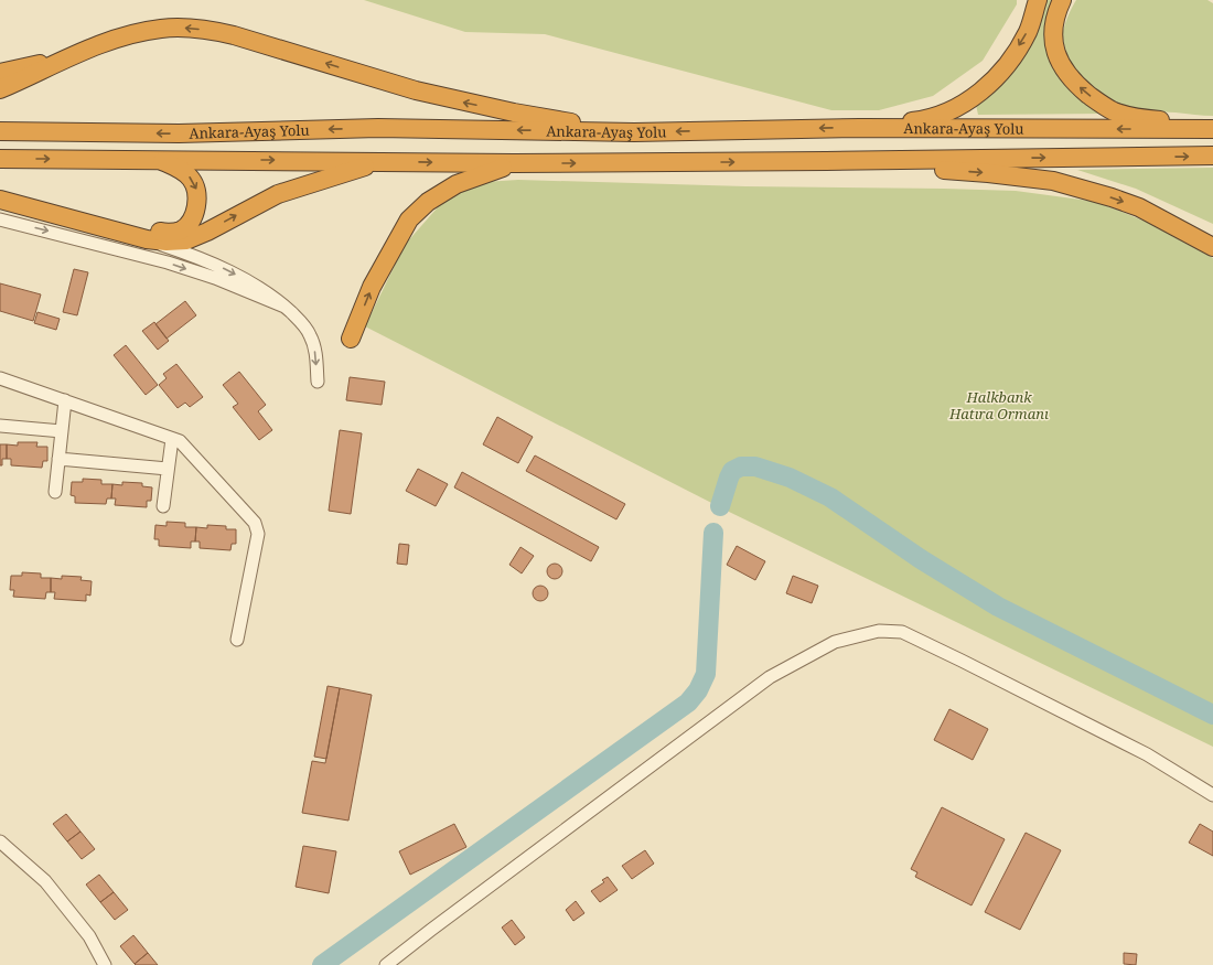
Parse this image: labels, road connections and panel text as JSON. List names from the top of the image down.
{
  "streets": {
    "highway": ["Ankara-Ayaş Yolu"]
  },
  "parks": ["Halkbank Hatıra Ormanı"]
}
